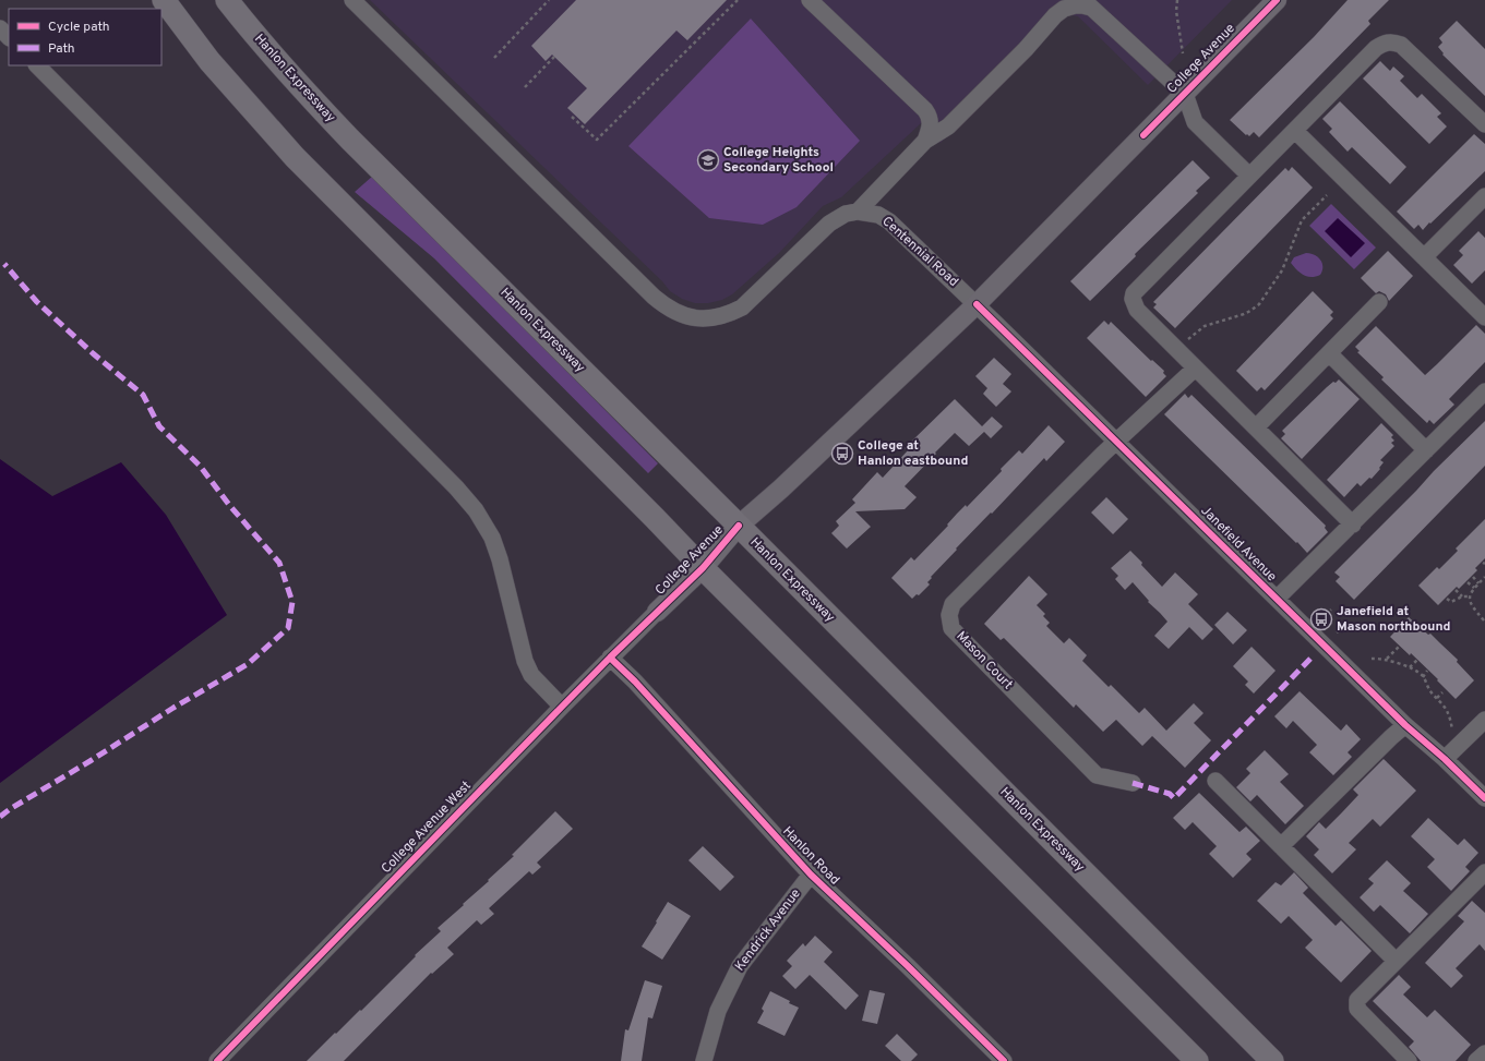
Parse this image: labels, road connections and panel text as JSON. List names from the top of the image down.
{
  "streets": {
    "highway": ["Hanlon Expressway"],
    "main road": ["College Avenue"],
    "street": [
      "Centennial Road",
      "Janefield Avenue",
      "Mason Court",
      "College Avenue West",
      "Hanlon Road",
      "Kendrick Avenue"
    ]
  },
  "crossings": [
    ["College Avenue", "Hanlon Expressway"],
    ["College Avenue", "Centennial Road"],
    ["College Avenue", "Janefield Avenue"],
    ["College Avenue", "College Avenue West"],
    ["Centennial Road", "Janefield Avenue"],
    ["Janefield Avenue", "Mason Court"],
    ["College Avenue West", "Hanlon Road"],
    ["Hanlon Road", "Kendrick Avenue"]
  ],
  "places": {
    "school or university": ["College Heights Secondary School"],
    "bus stop": ["College at Hanlon eastbound", "Janefield at Mason northbound"]
  },
  "legend": ["Cycle path", "Path"]
}
